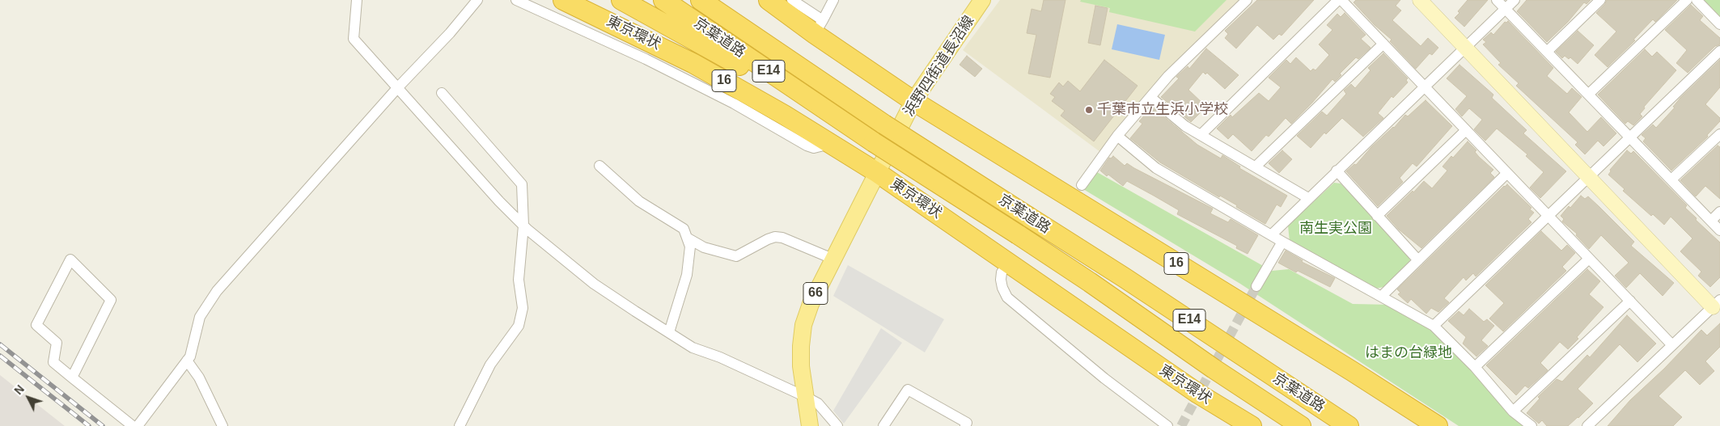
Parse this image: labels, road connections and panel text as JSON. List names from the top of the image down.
{
  "streets": {
    "highway": [
      "東京環状",
      "京葉道路",
      "E14",
      "16"
    ],
    "main road": ["浜野四街道長沼線", "66"]
  },
  "crossings": [
    ["東京環状", "浜野四街道長沼線"],
    ["浜野四街道長沼線", "16"]
  ],
  "parks": ["南生実公園", "はまの台緑地"],
  "places": ["千葉市立生浜小学校"],
  "north": "top left"
}
